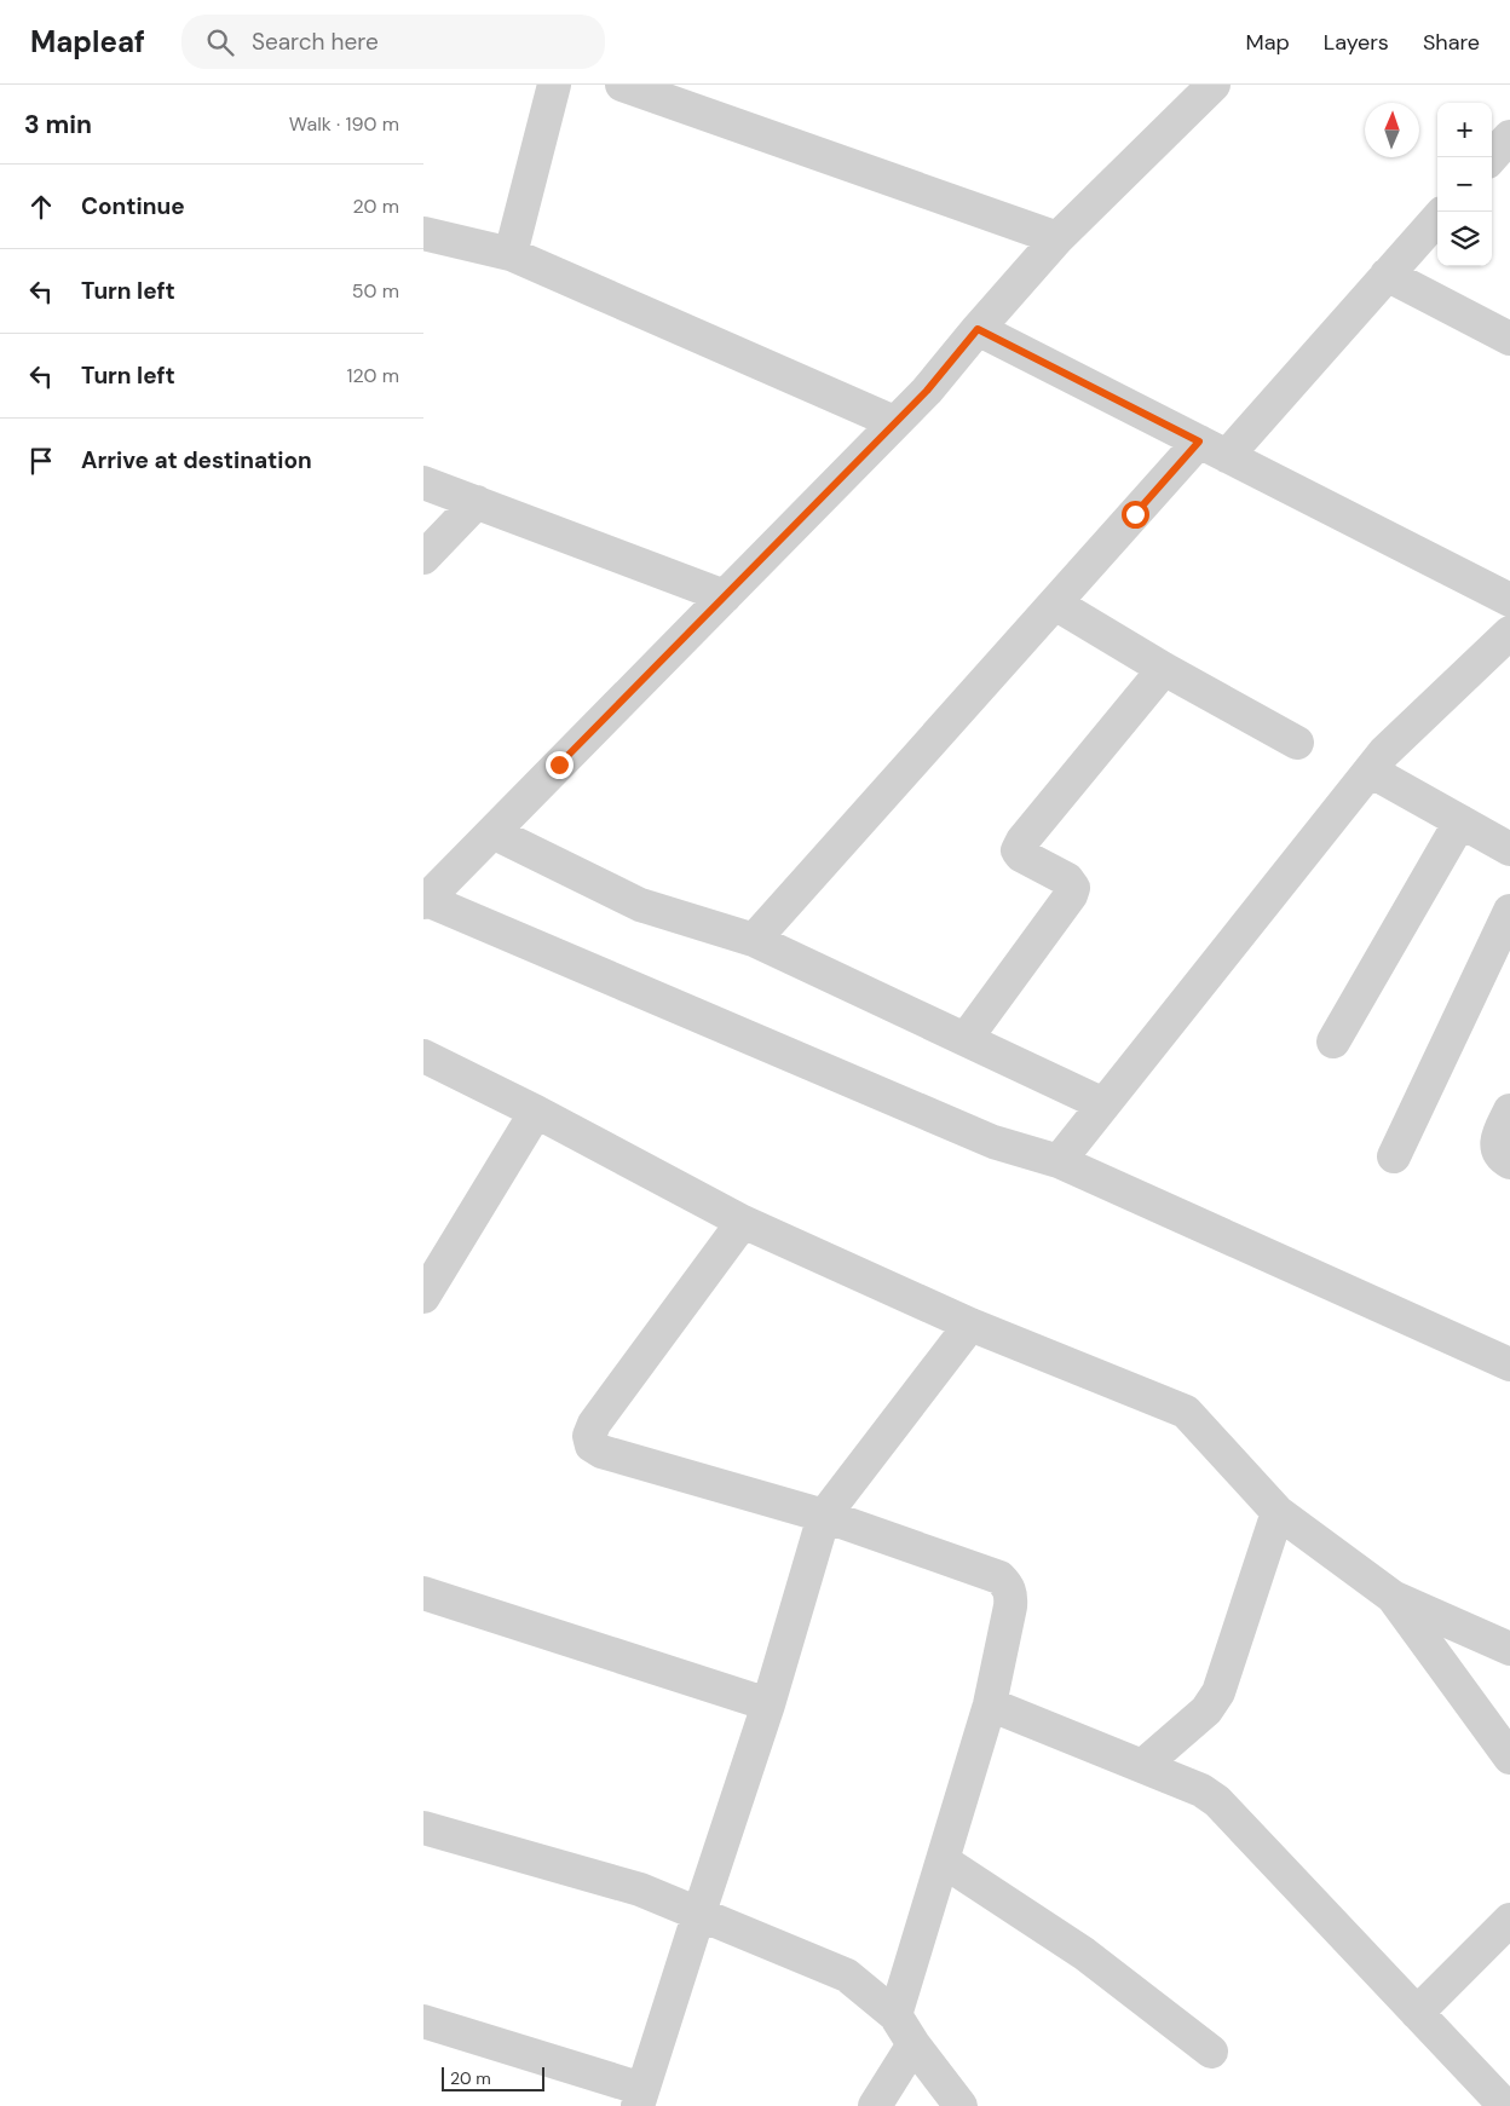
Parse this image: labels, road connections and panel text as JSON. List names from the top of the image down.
{
  "scale_bar": "20 m",
  "north": "top",
  "page": {
    "header": "Mapleaf",
    "search": "Search here",
    "nav": ["Map", "Layers", "Share"],
    "heading": ["3 min", "Walk · 190 m"],
    "map_buttons": ["+", "−"],
    "list": [
      ["Continue", "20 m"],
      ["Turn left", "50 m"],
      ["Turn left", "120 m"],
      "Arrive at destination"
    ],
    "scale": "20 m"
  }
}
